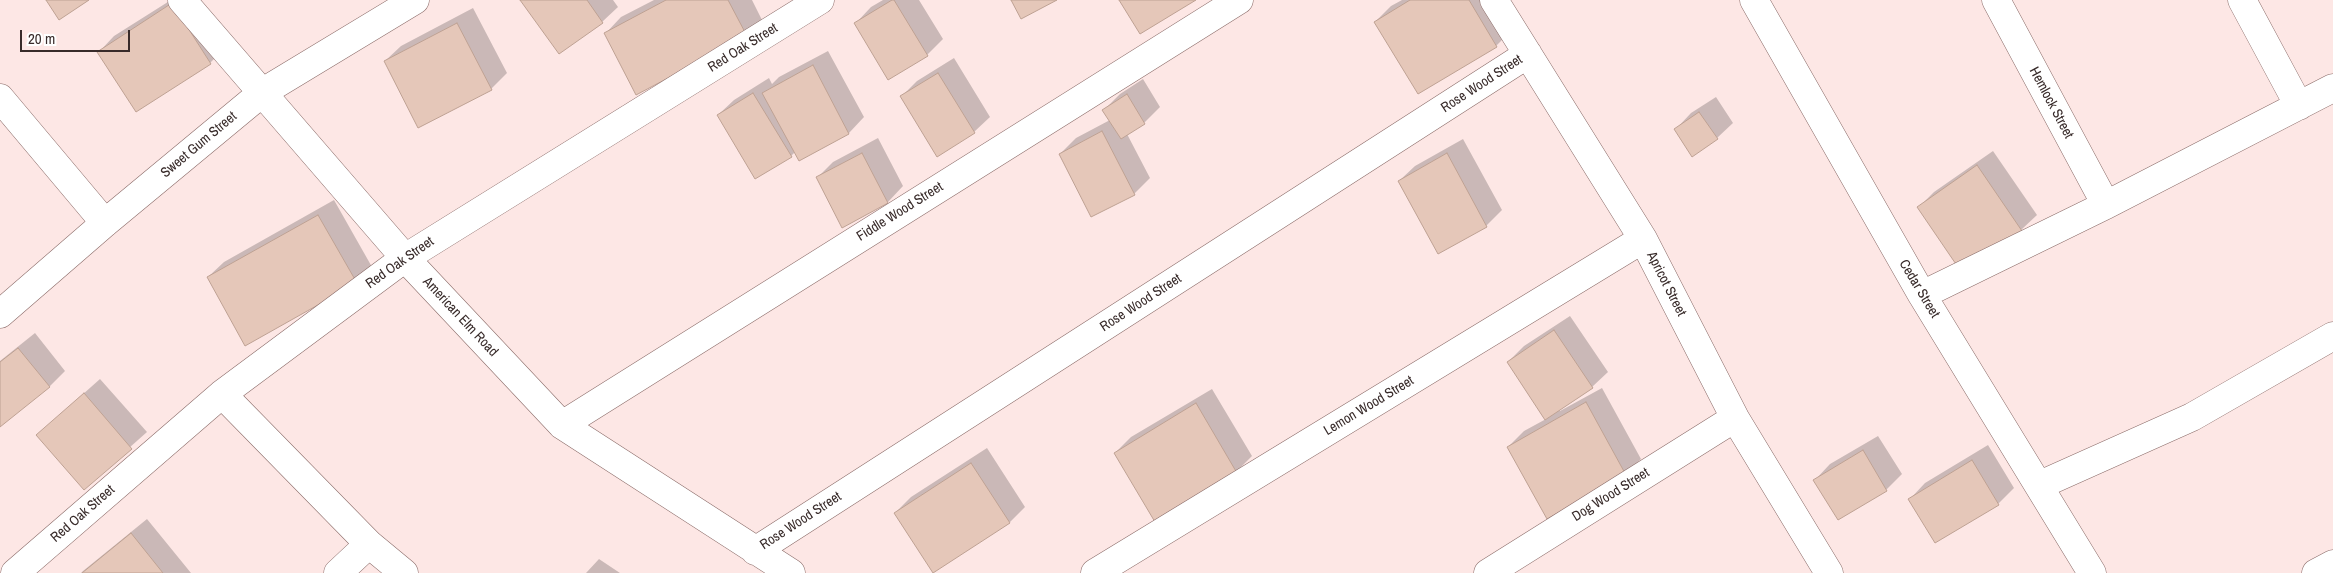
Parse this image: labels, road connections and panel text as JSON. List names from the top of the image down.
{
  "streets": {
    "street": [
      "Red Oak Street",
      "Rose Wood Street",
      "Hemlock Street",
      "Sweet Gum Street",
      "Fiddle Wood Street",
      "Apricot Street",
      "Cedar Street",
      "American Elm Road",
      "Lemon Wood Street",
      "Dog Wood Street"
    ]
  },
  "crossings": [
    ["Red Oak Street", "American Elm Road"],
    ["Rose Wood Street", "Apricot Street"],
    ["Rose Wood Street", "American Elm Road"],
    ["Sweet Gum Street", "American Elm Road"],
    ["Fiddle Wood Street", "American Elm Road"],
    ["Apricot Street", "Lemon Wood Street"],
    ["Apricot Street", "Dog Wood Street"]
  ],
  "scale_bar": "20 m"
}
